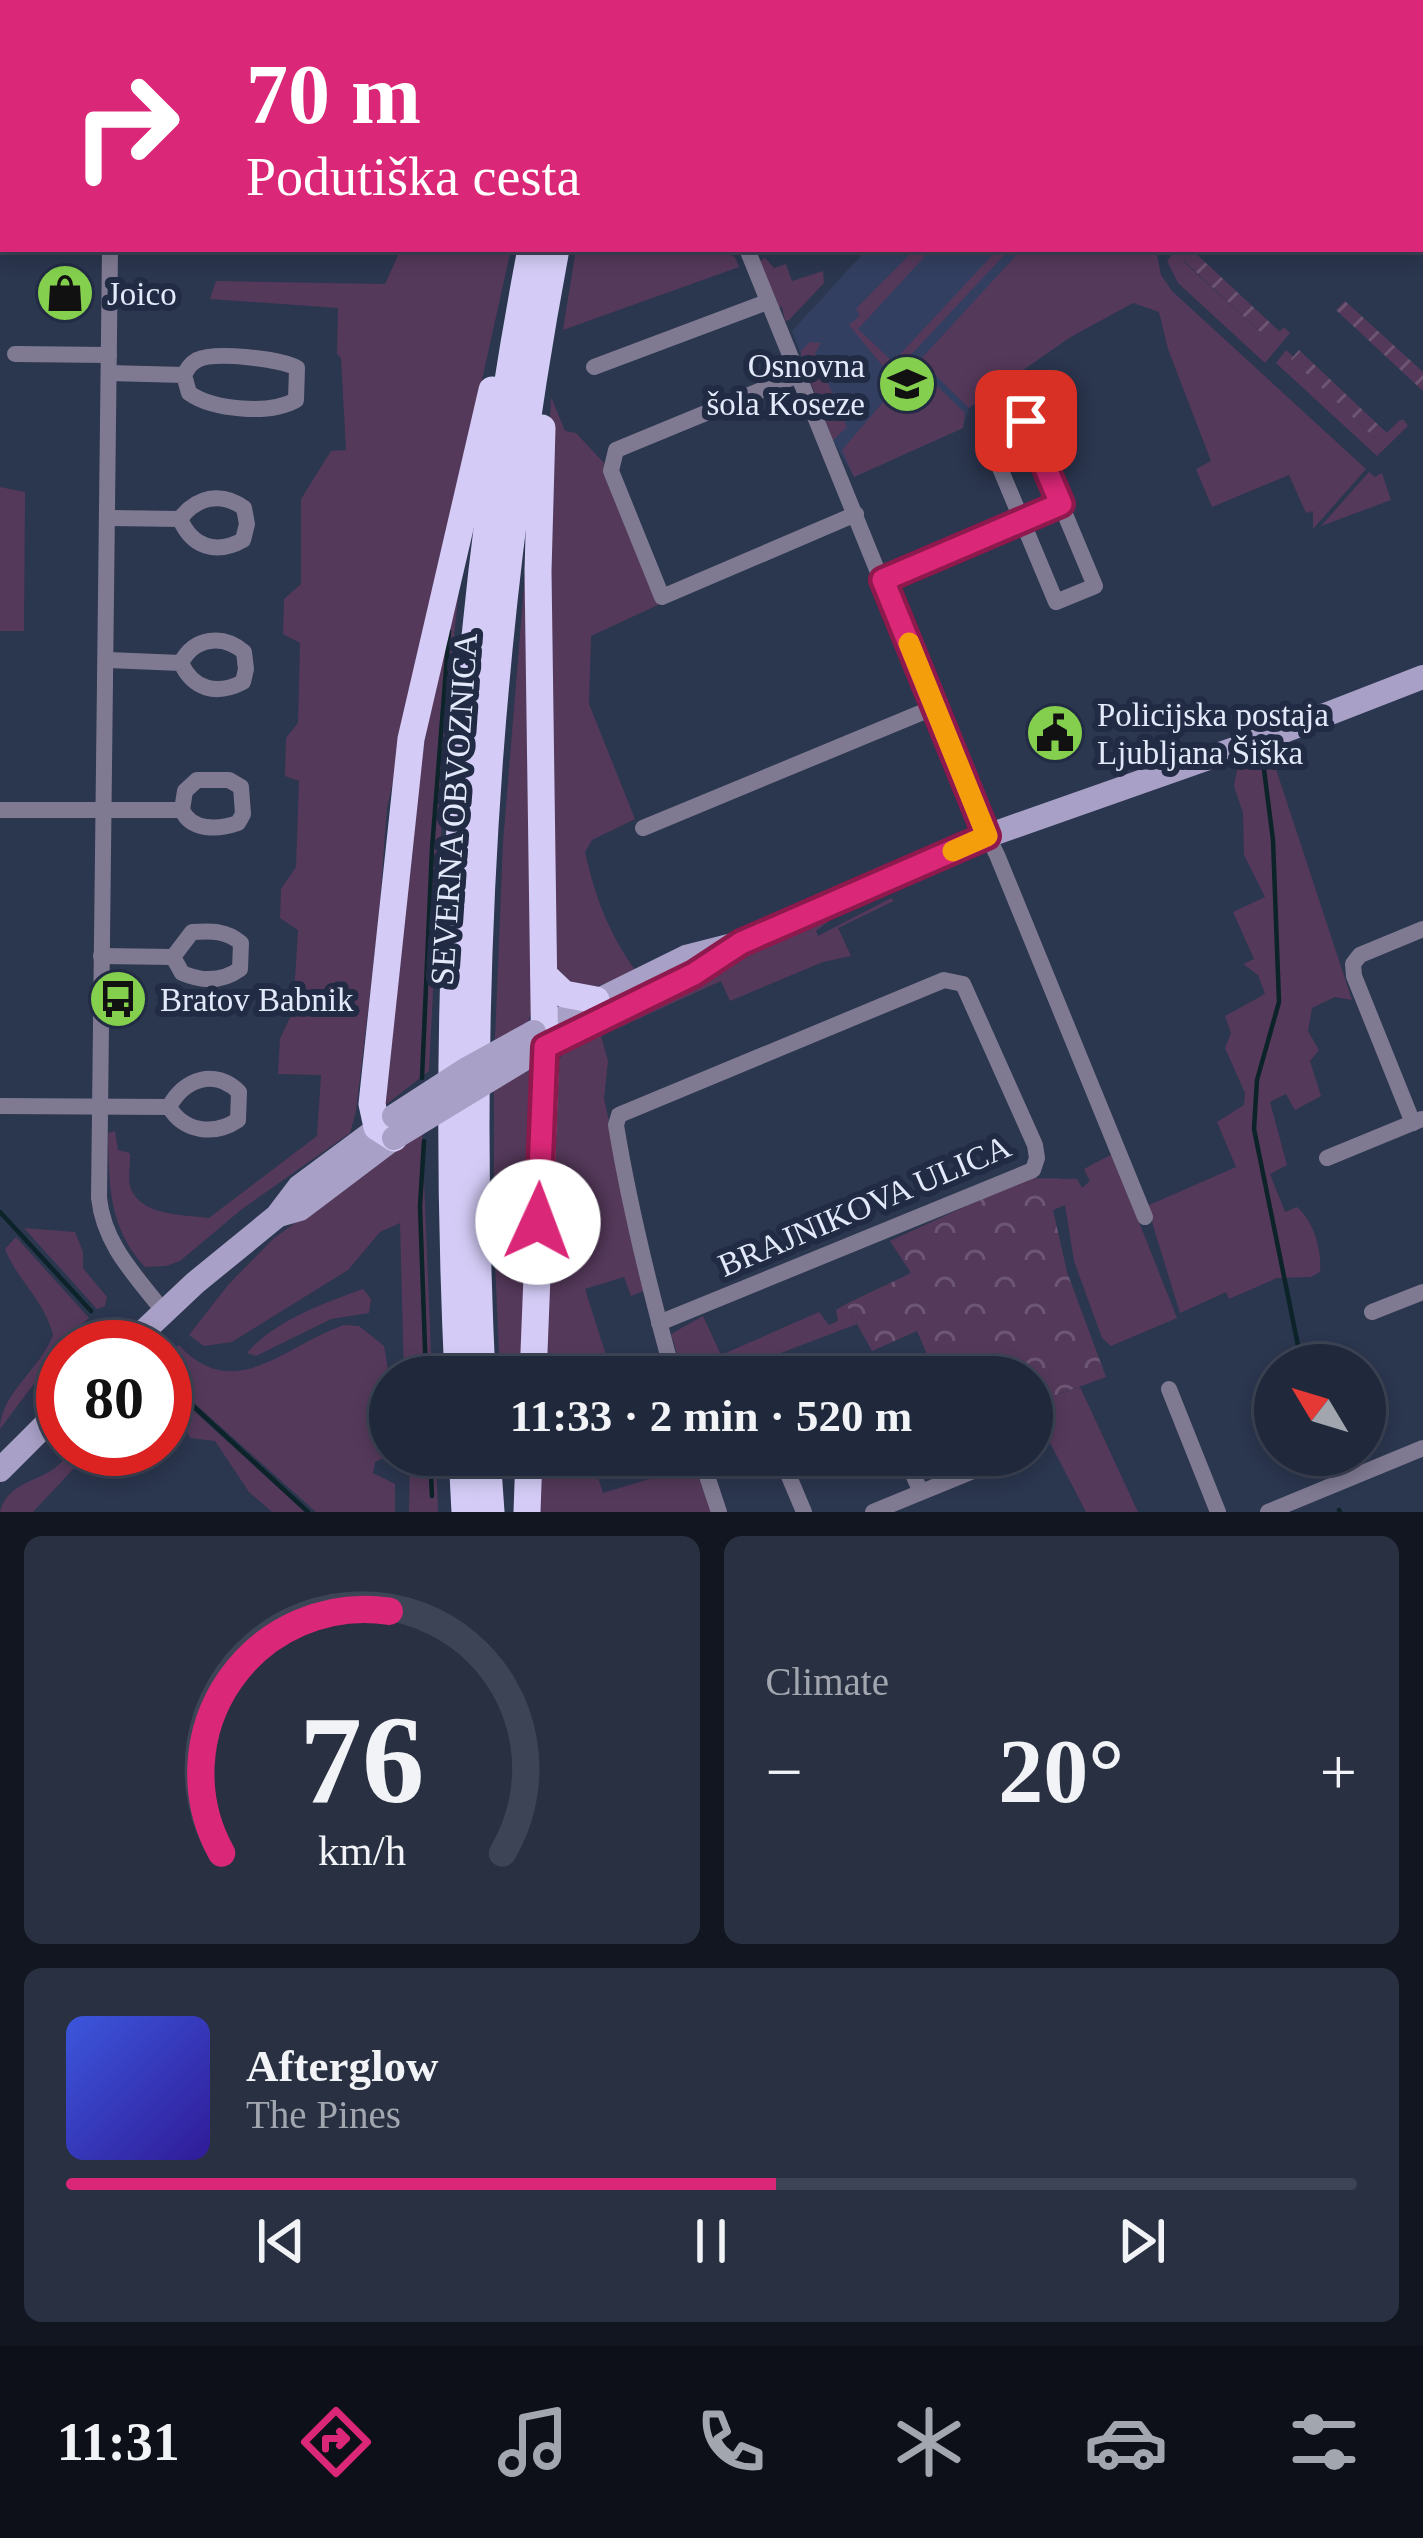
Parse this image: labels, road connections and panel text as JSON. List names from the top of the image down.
{
  "streets": {
    "highway": ["SEVERNA OBVOZNICA"],
    "street": ["BRAJNIKOVA ULICA"]
  },
  "places": {
    "shop": ["Joico"],
    "school or university": ["Osnovna šola Koseze"],
    "public building": ["Policijska postaja Ljubljana Šiška"],
    "bus stop": ["Bratov Babnik"]
  },
  "north": "top left",
  "page": {
    "turn": ["70 m", "Podutiška cesta"],
    "limit": "80",
    "trip": "11:33 · 2 min · 520 m",
    "tile": "Climate",
    "heat": ["−", "20°", "+"],
    "song": ["Afterglow", "The Pines"],
    "tabs": "11:31",
    "gauge": ["76", "km/h"]
  }
}
